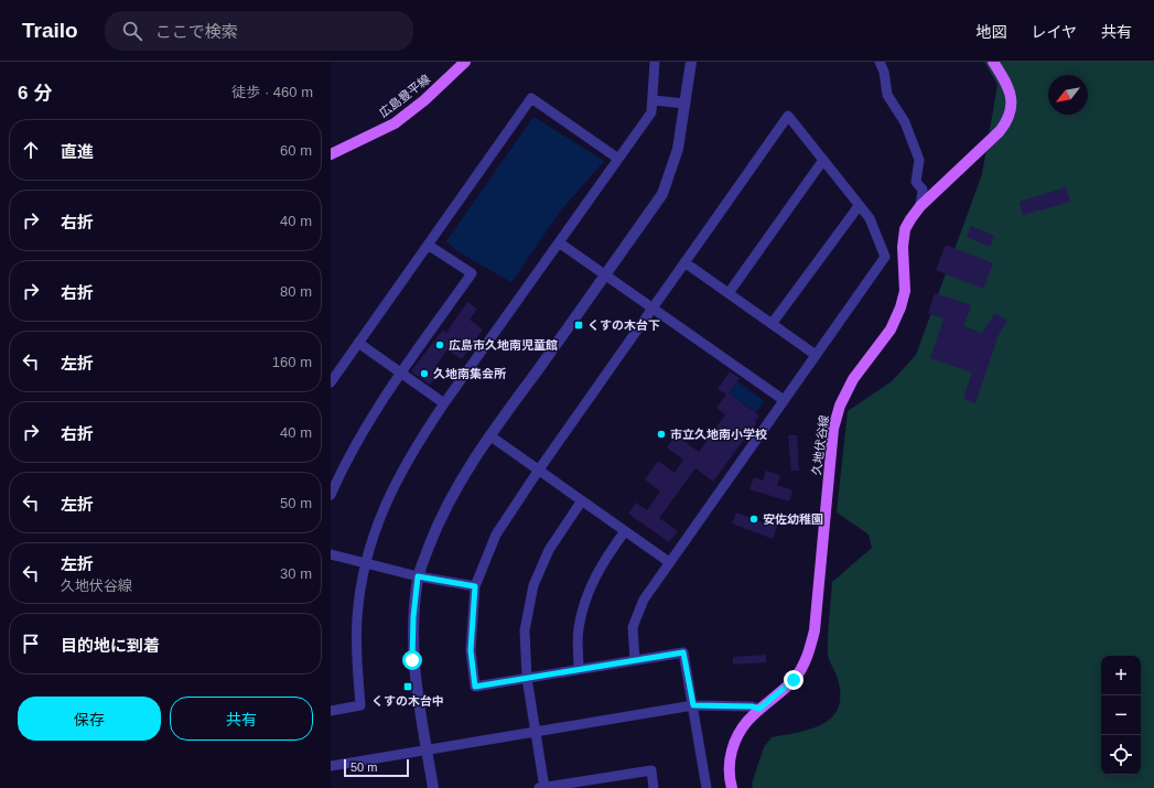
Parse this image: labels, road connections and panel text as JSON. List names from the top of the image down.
{
  "streets": {
    "main road": ["広島豊平線", "久地伏谷線"]
  },
  "places": {
    "transit": ["くすの木台下", "くすの木台中"],
    "other": [
      "広島市久地南児童館",
      "久地南集会所",
      "市立久地南小学校",
      "安佐幼稚園"
    ]
  },
  "scale_bar": "50 m",
  "north": "bottom left",
  "page": {
    "header": "Trailo",
    "search": "ここで検索",
    "nav": ["地図", "レイヤ", "共有"],
    "heading": ["6 分", "徒歩 · 460 m"],
    "list": [
      ["直進", "60 m"],
      ["右折", "40 m"],
      ["右折", "80 m"],
      ["左折", "160 m"],
      ["右折", "40 m"],
      ["左折", "50 m"],
      ["左折", "久地伏谷線", "30 m"],
      "目的地に到着"
    ],
    "map_buttons": ["+", "−"],
    "buttons": ["保存", "共有"],
    "scale": "50 m"
  }
}
